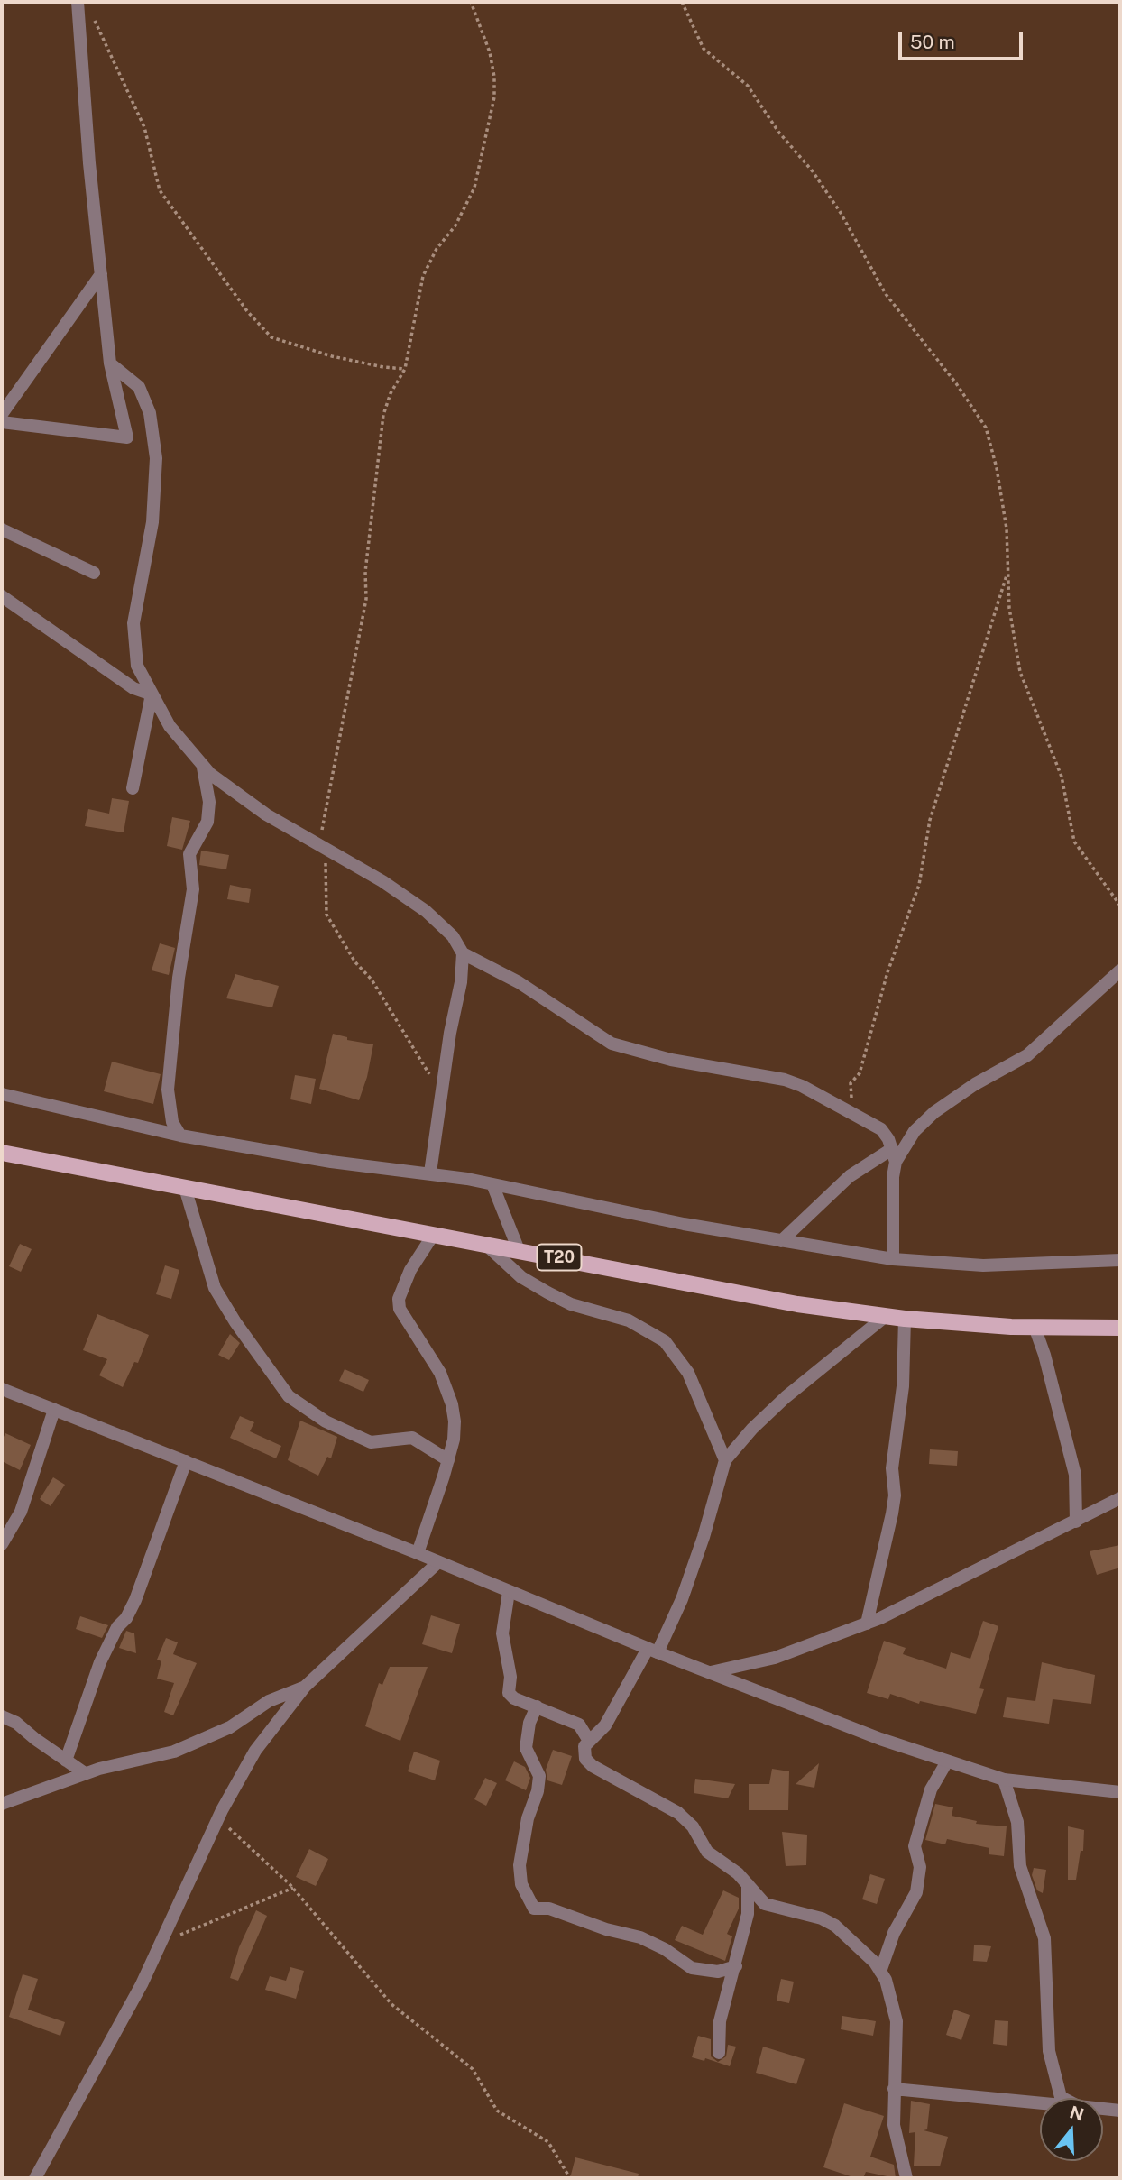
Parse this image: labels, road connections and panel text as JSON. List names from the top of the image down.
{
  "streets": {
    "main road": ["T20"]
  },
  "scale_bar": "50 m",
  "north": "top"
}
